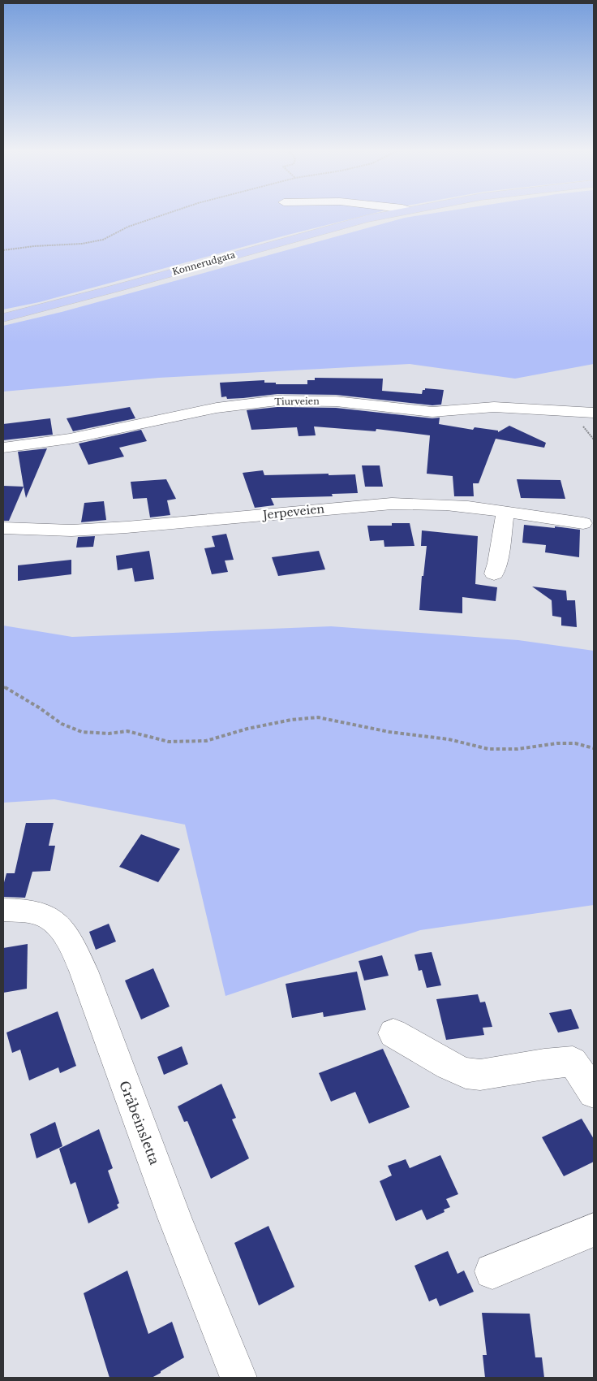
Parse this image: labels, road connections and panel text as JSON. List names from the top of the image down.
{
  "streets": {
    "main road": ["Konnerudgata"],
    "street": ["Tiurveien", "Jerpeveien", "Gråbeinsletta"]
  }
}
